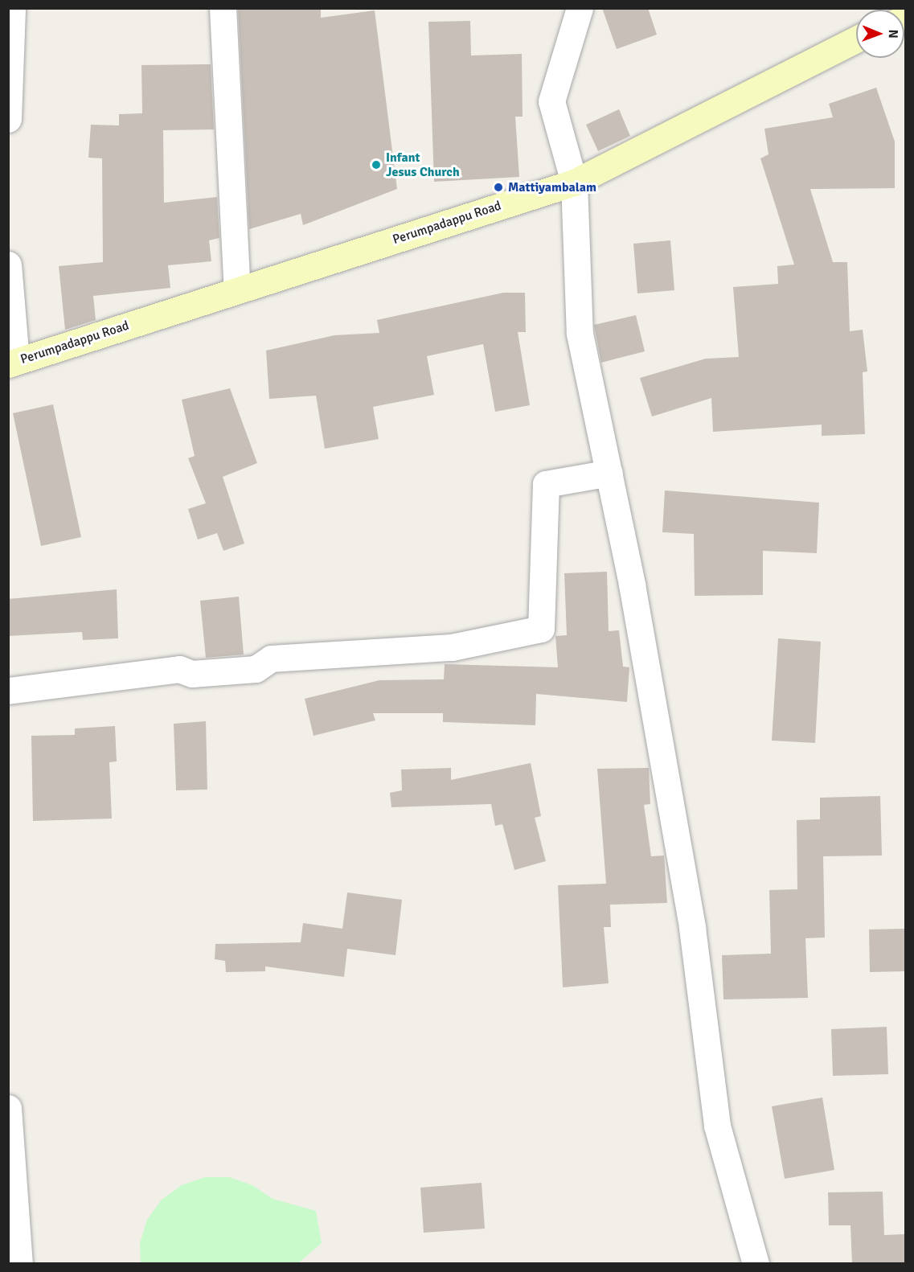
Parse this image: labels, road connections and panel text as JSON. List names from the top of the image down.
{
  "streets": {
    "main road": ["Perumpadappu Road"]
  },
  "places": ["Infant Jesus Church", "Mattiyambalam"],
  "north": "right"
}
